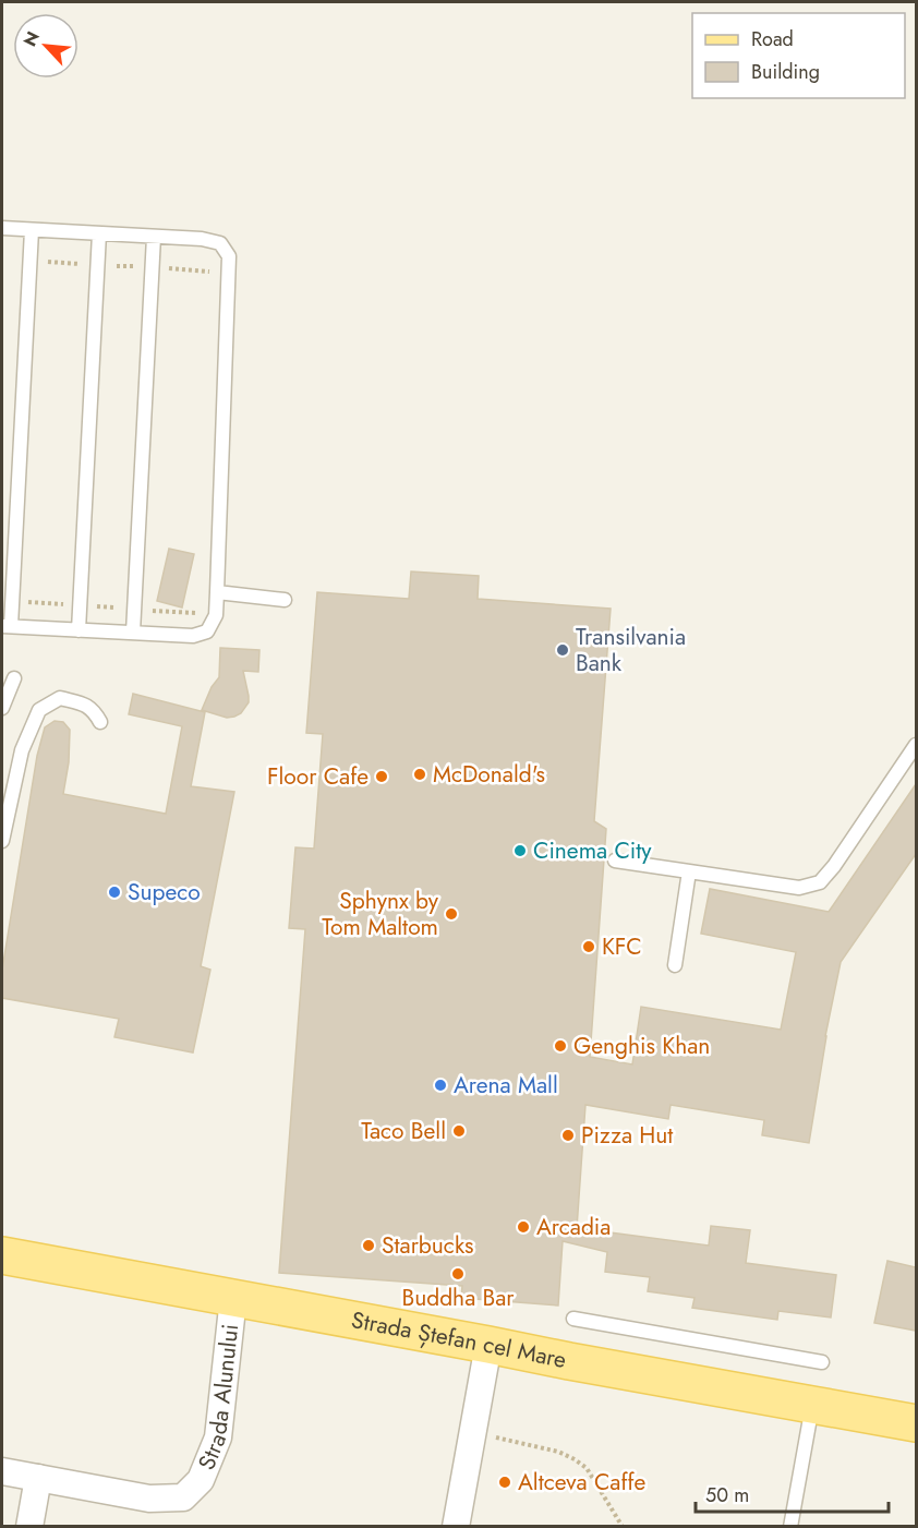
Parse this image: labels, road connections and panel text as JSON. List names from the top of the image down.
{
  "streets": {
    "main road": ["Strada Ștefan cel Mare"],
    "street": ["Strada Alunului"]
  },
  "crossings": [
    ["Strada Ștefan cel Mare", "Strada Alunului"]
  ],
  "places": [
    "Transilvania Bank",
    "McDonald's",
    "Floor Cafe",
    "Cinema City",
    "Supeco",
    "Sphynx by Tom Maltom",
    "KFC",
    "Genghis Khan",
    "Arena Mall",
    "Taco Bell",
    "Pizza Hut",
    "Arcadia",
    "Starbucks",
    "Buddha Bar",
    "Altceva Caffe"
  ],
  "legend": ["Road", "Building"],
  "scale_bar": "50 m",
  "north": "top left"
}
